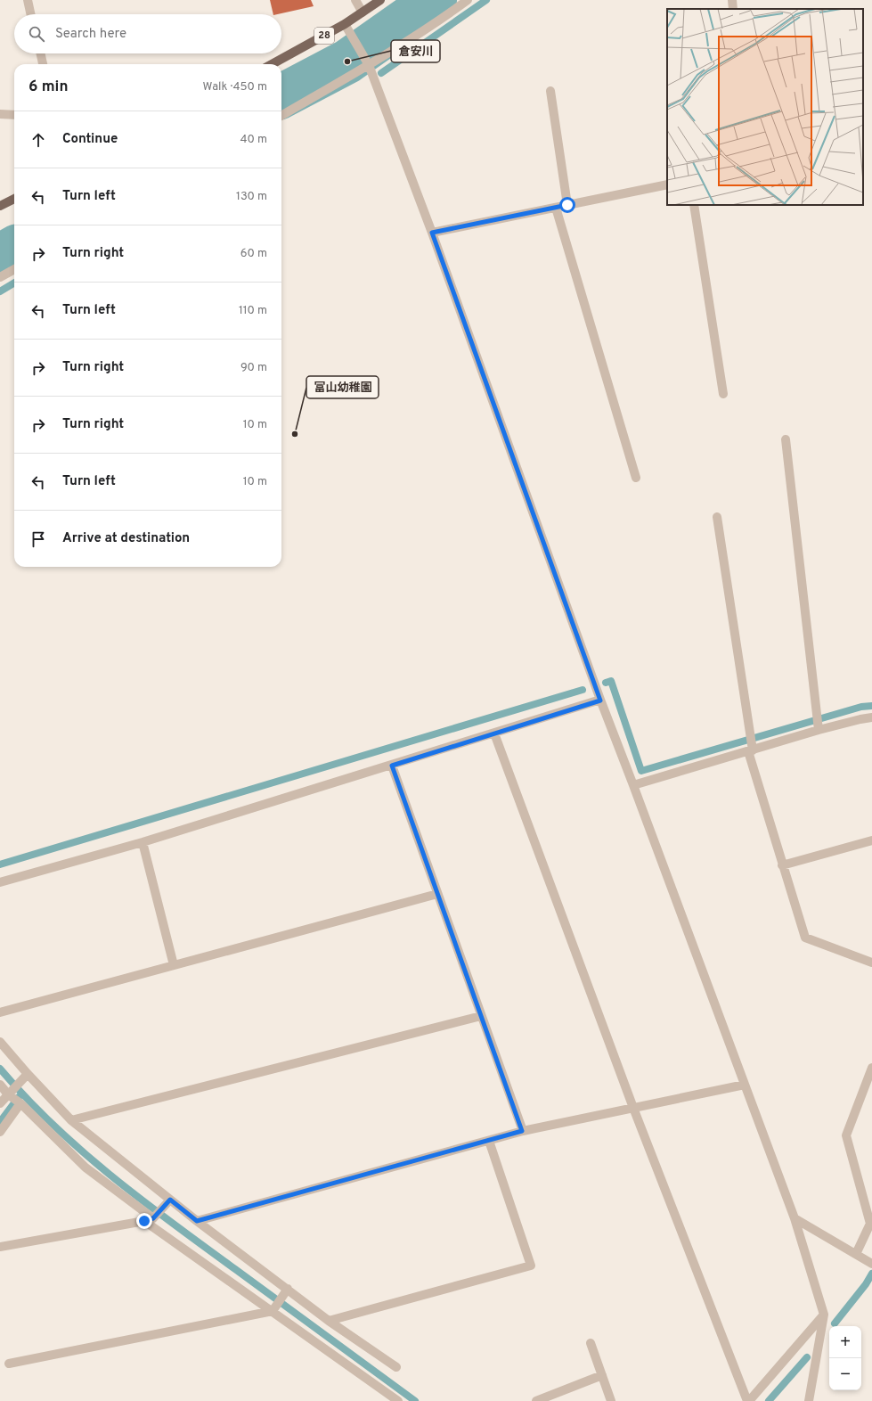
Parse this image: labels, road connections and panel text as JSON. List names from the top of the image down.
{
  "streets": {
    "main road": ["28"]
  },
  "places": ["倉安川", "富山幼稚園"],
  "page": {
    "search": "Search here",
    "heading": ["6 min", "Walk · 450 m"],
    "list": [
      ["Continue", "40 m"],
      ["Turn left", "130 m"],
      ["Turn right", "60 m"],
      ["Turn left", "110 m"],
      ["Turn right", "90 m"],
      ["Turn right", "10 m"],
      ["Turn left", "10 m"],
      "Arrive at destination"
    ],
    "map_buttons": ["+", "−"]
  }
}
